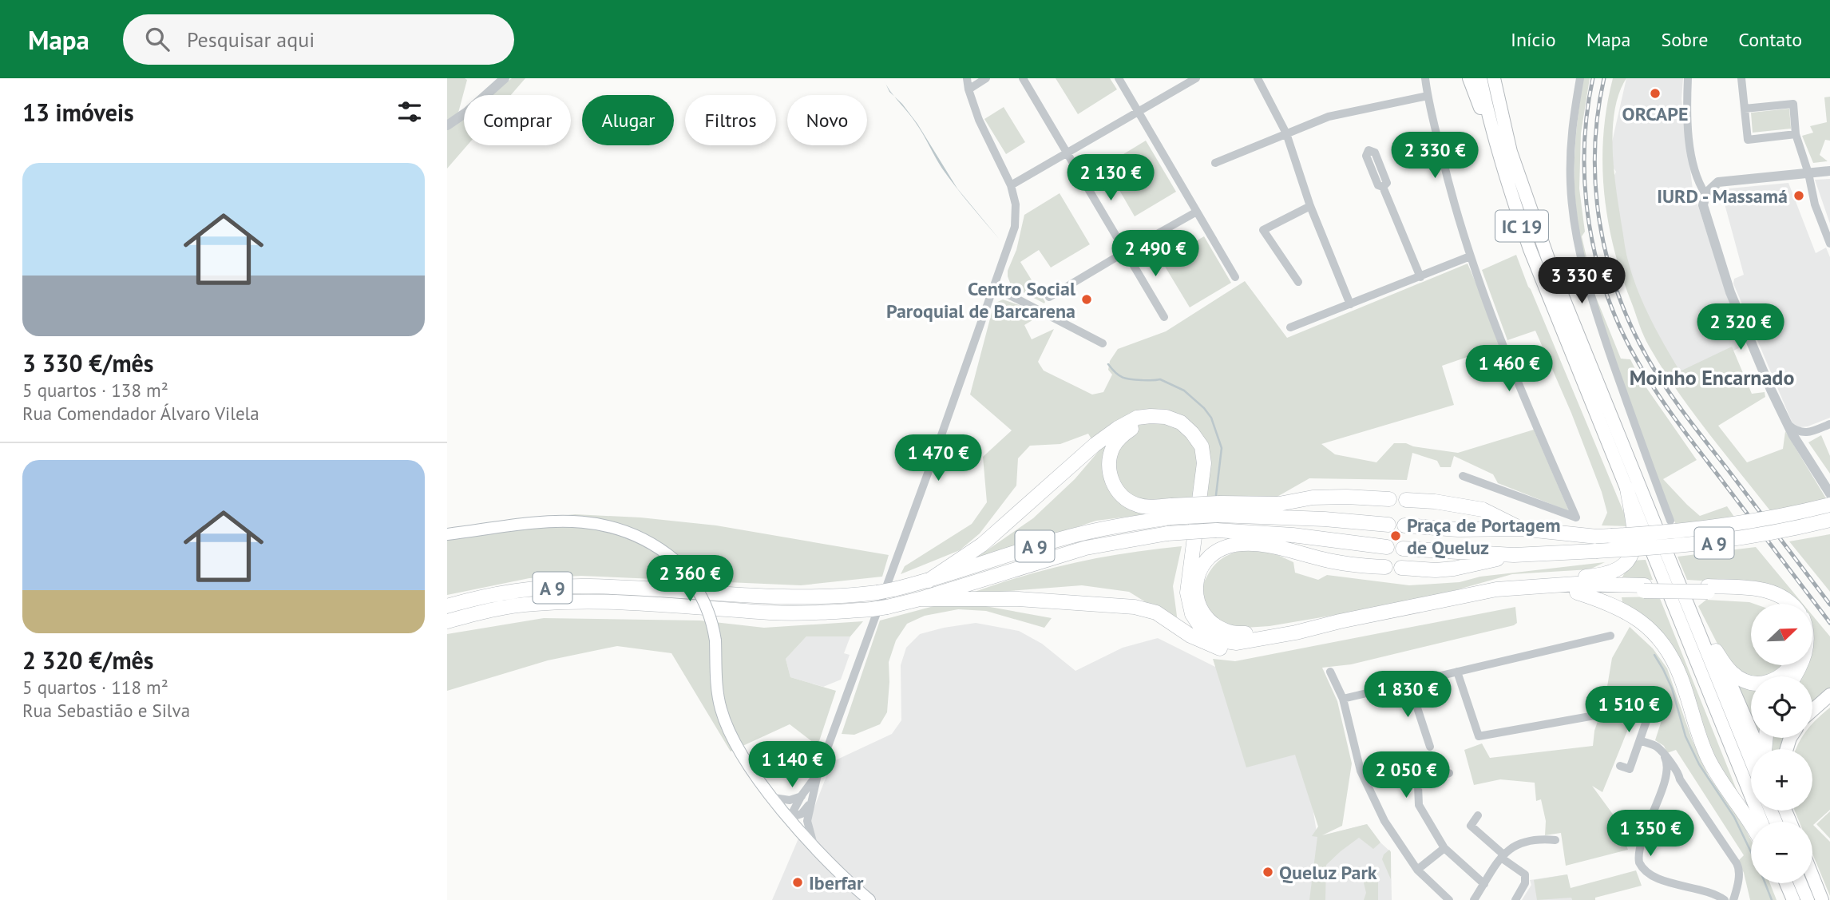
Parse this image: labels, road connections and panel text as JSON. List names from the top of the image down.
{
  "streets": {
    "highway": ["IC 19", "A 9"]
  },
  "districts": ["Moinho Encarnado"],
  "places": [
    "ORCAPE",
    "IURD - Massamá",
    "Centro Social Paroquial de Barcarena",
    "Praça de Portagem de Queluz",
    "Queluz Park",
    "Iberfar"
  ],
  "north": "top right",
  "page": {
    "header": "Mapa",
    "search": "Pesquisar aqui",
    "nav": [
      "Início",
      "Mapa",
      "Sobre",
      "Contato"
    ],
    "heading": "13 imóveis",
    "chip": [
      "Comprar",
      "Alugar",
      "Filtros",
      "Novo"
    ],
    "price": [
      "2 330 €",
      "2 130 €",
      "2 490 €",
      "3 330 €",
      "2 320 €",
      "1 460 €",
      "1 470 €",
      "2 360 €",
      "1 830 €",
      "1 510 €",
      "1 140 €",
      "2 050 €",
      "1 350 €"
    ],
    "list": [
      {
        "name": "3 330 €/mês",
        "note": "5 quartos · 138 m² · Rua Comendador Álvaro Vilela"
      },
      {
        "name": "2 320 €/mês",
        "note": "5 quartos · 118 m² · Rua Sebastião e Silva"
      }
    ],
    "map_buttons": ["+", "−"]
  }
}
